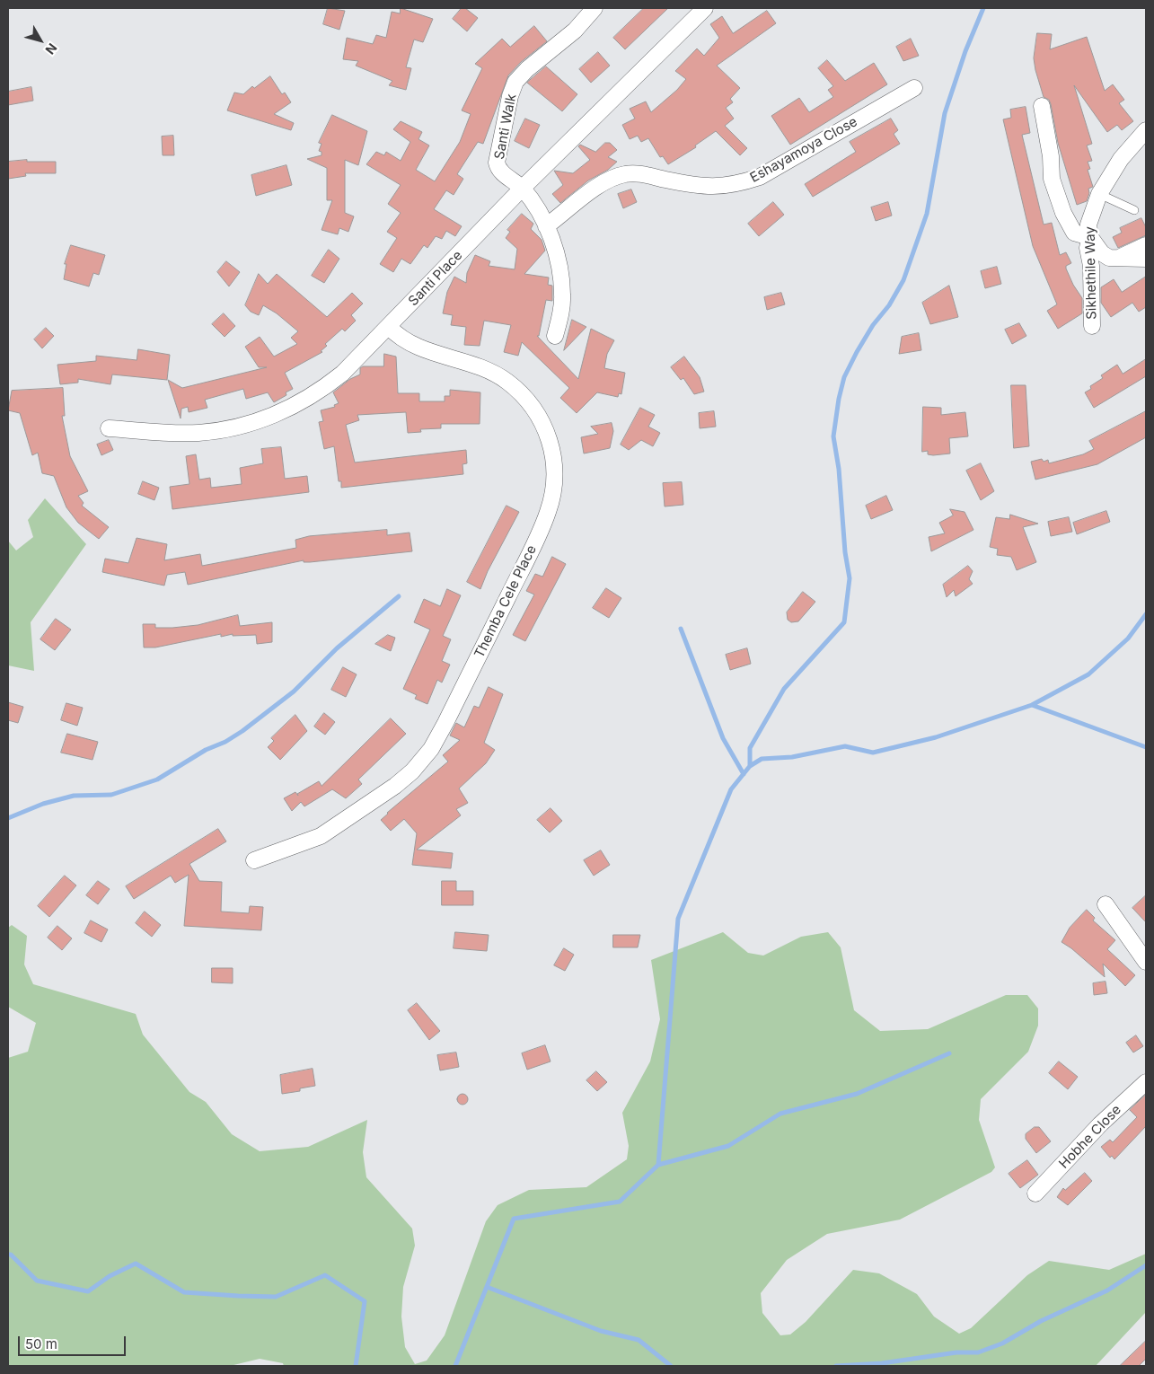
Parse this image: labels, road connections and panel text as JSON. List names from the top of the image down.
{
  "streets": {
    "street": [
      "Santi Walk",
      "Eshayamoya Close",
      "Sikhethile Way",
      "Santi Place",
      "Themba Cele Place",
      "Hobhe Close"
    ]
  },
  "crossings": [
    ["Santi Walk", "Santi Place"],
    ["Santi Place", "Themba Cele Place"]
  ],
  "scale_bar": "50 m",
  "north": "bottom right"
}
